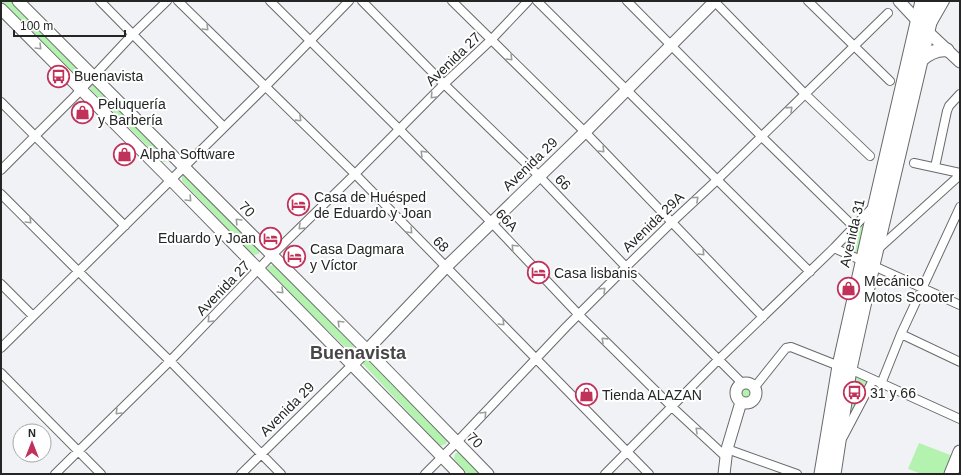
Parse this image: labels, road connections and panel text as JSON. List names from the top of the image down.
{
  "streets": {
    "main road": ["Avenida 29", "70", "Avenida 31"],
    "street": [
      "Avenida 27",
      "66",
      "66A",
      "Avenida 29A",
      "68"
    ]
  },
  "crossings": [
    ["Avenida 27", "66"],
    ["Avenida 27", "70"],
    ["Avenida 27", "66A"],
    ["Avenida 27", "68"],
    ["Avenida 29", "66"],
    ["Avenida 29", "70"],
    ["Avenida 29", "66A"],
    ["Avenida 29", "68"],
    ["66", "Avenida 29A"],
    ["70", "Avenida 29A"],
    ["66A", "Avenida 29A"],
    ["Avenida 29A", "68"]
  ],
  "one_way": [
    "Avenida 27",
    "66A",
    "Avenida 29A",
    "68"
  ],
  "districts": ["Buenavista"],
  "places": {
    "bus stop": ["Buenavista", "31 y 66"],
    "shop": [
      "Peluquería y Barbería",
      "Alpha Software",
      "Mecánico Motos Scooter",
      "Tienda ALAZAN"
    ],
    "hotel": [
      "Casa de Huésped de Eduardo y Joan",
      "Eduardo y Joan",
      "Casa Dagmara y Víctor",
      "Casa lisbanis"
    ]
  },
  "scale_bar": "100 m",
  "north": "top"
}
